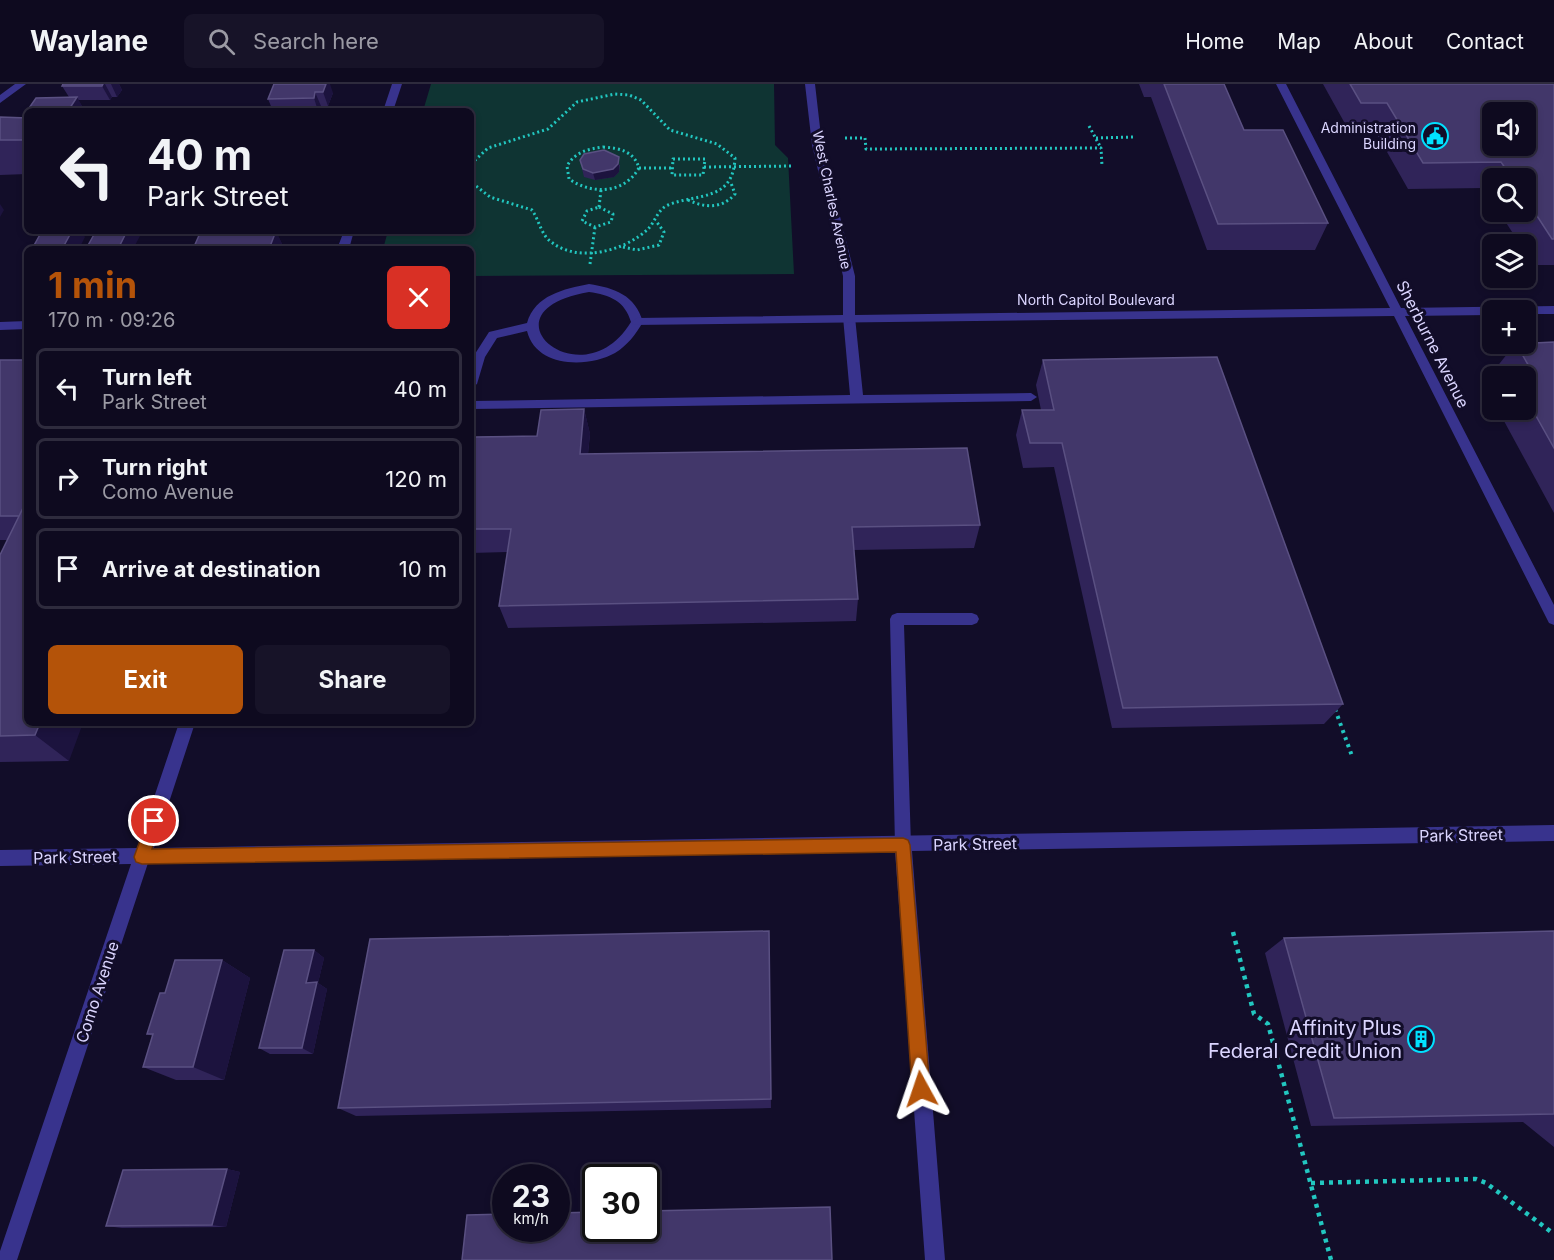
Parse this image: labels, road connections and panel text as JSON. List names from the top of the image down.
{
  "streets": {
    "street": [
      "West Charles Avenue",
      "North Capitol Boulevard",
      "Sherburne Avenue",
      "Park Street",
      "Como Avenue"
    ]
  },
  "crossings": [
    ["West Charles Avenue", "North Capitol Boulevard"],
    ["North Capitol Boulevard", "Sherburne Avenue"],
    ["Park Street", "Como Avenue"]
  ],
  "places": {
    "public building": ["Administration Building"],
    "building": ["Affinity Plus Federal Credit Union"]
  },
  "page": {
    "header": "Waylane",
    "search": "Search here",
    "nav": [
      "Home",
      "Map",
      "About",
      "Contact"
    ],
    "map_buttons": ["+", "−"],
    "turn": ["40 m", "Park Street"],
    "heading": ["1 min", "170 m · 09:26"],
    "list": [
      {
        "name": "Turn left",
        "note": "Park Street",
        "value": "40 m"
      },
      {
        "name": "Turn right",
        "note": "Como Avenue",
        "value": "120 m"
      },
      {
        "name": "Arrive at destination",
        "value": "10 m"
      }
    ],
    "buttons": ["Exit", "Share"],
    "speed": "23 km/h",
    "limit": "30"
  }
}
